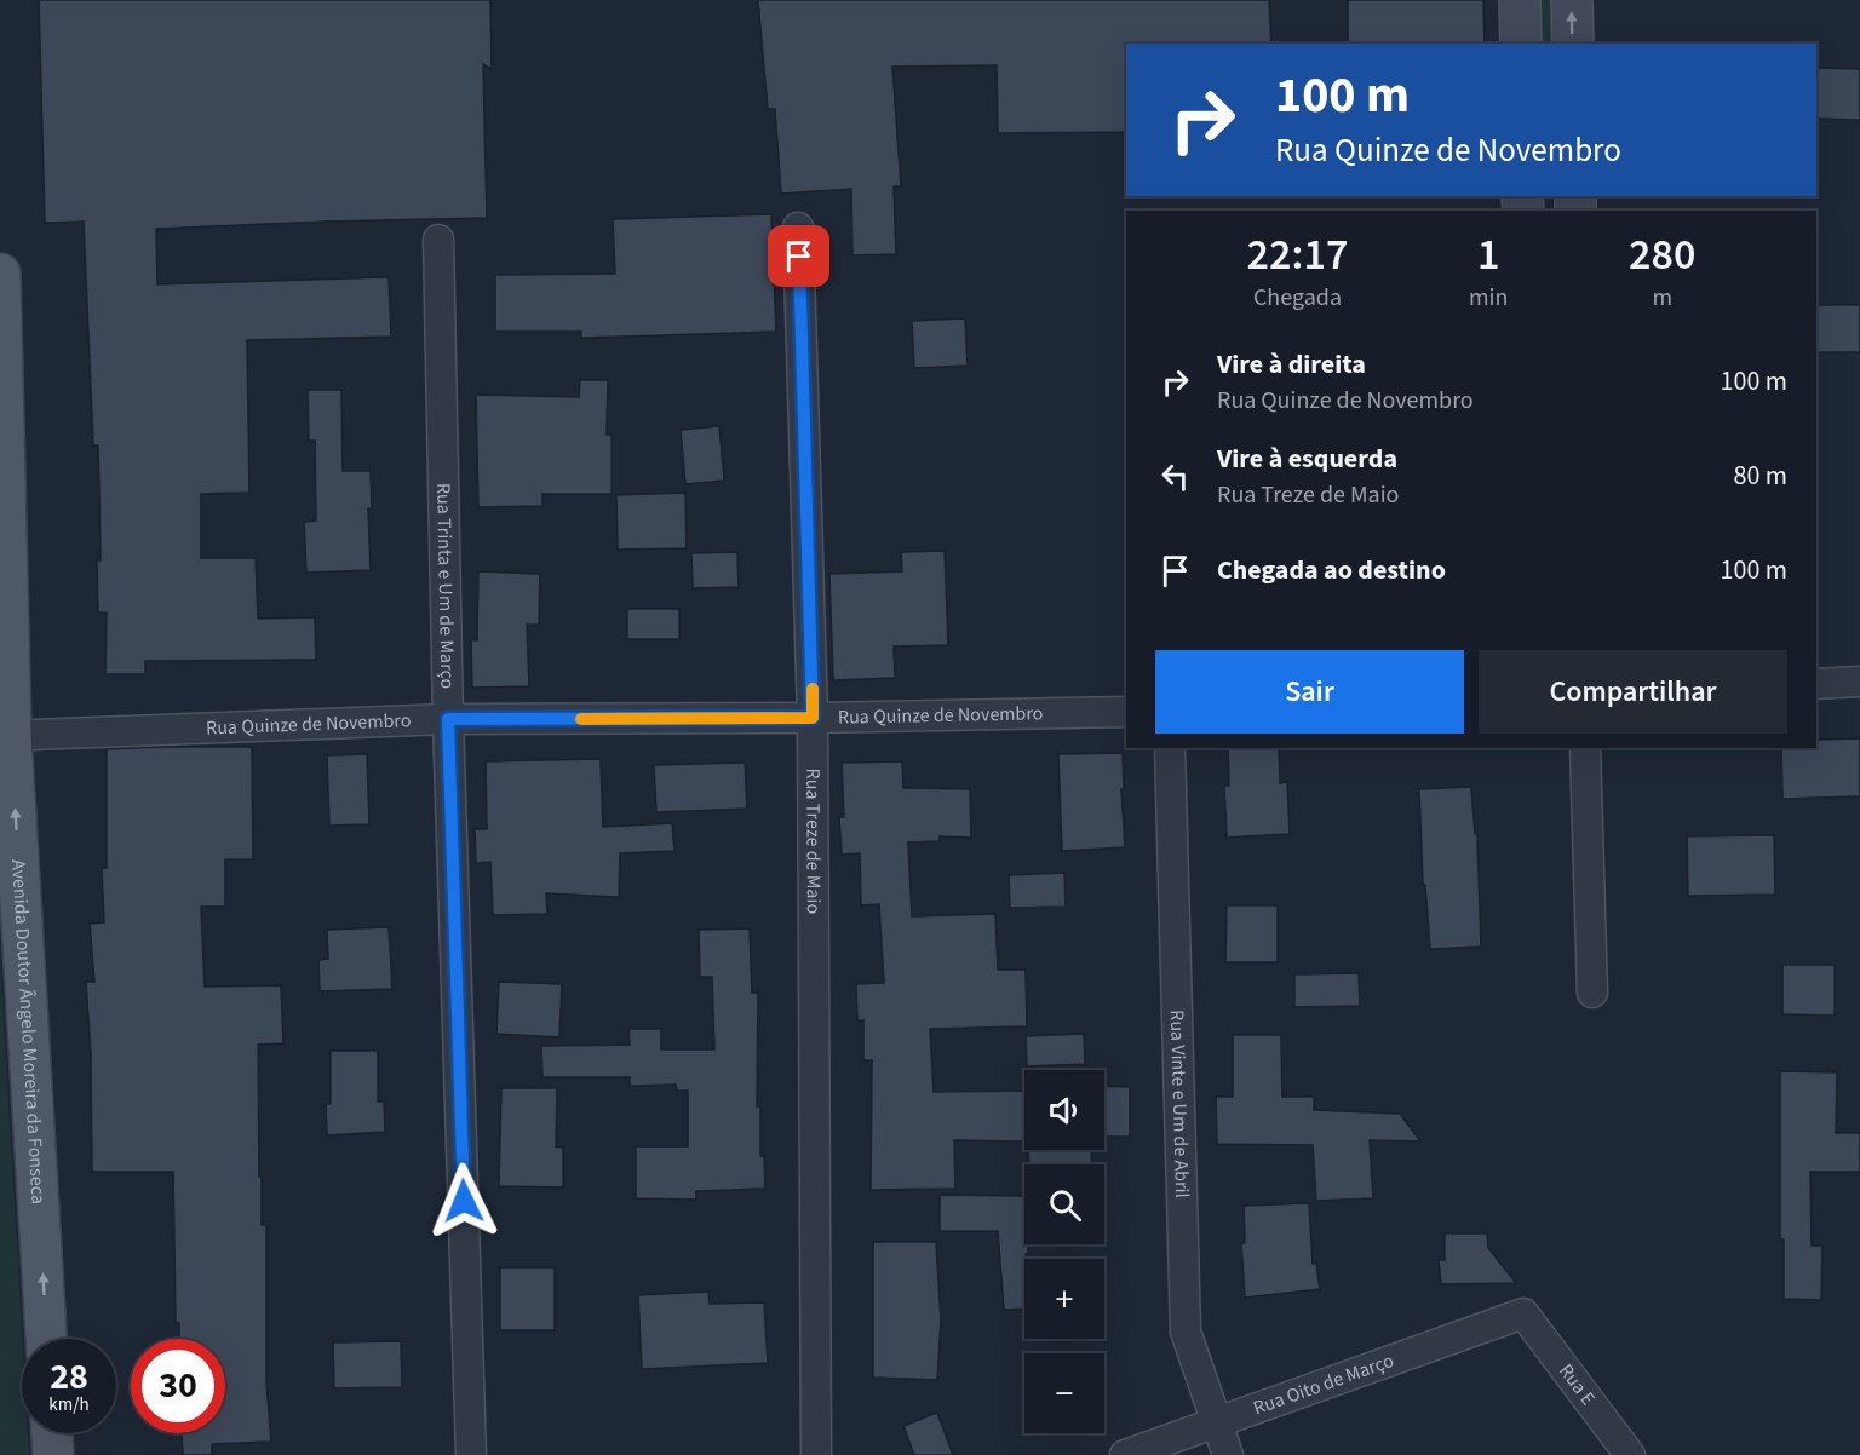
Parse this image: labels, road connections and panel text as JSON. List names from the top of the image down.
{
  "streets": {
    "main road": ["Avenida Doutor Ângelo Moreira da Fonseca"],
    "street": [
      "Rua Trinta e Um de Março",
      "Rua Quinze de Novembro",
      "Rua Treze de Maio",
      "Rua Vinte e Um de Abril",
      "Rua Oito de Março",
      "Rua E"
    ]
  },
  "crossings": [
    ["Rua Trinta e Um de Março", "Rua Quinze de Novembro"],
    ["Rua Quinze de Novembro", "Rua Treze de Maio"],
    ["Rua Quinze de Novembro", "Avenida Doutor Ângelo Moreira da Fonseca"],
    ["Rua Vinte e Um de Abril", "Rua Oito de Março"],
    ["Rua Oito de Março", "Rua E"]
  ],
  "one_way": ["Avenida Doutor Ângelo Moreira da Fonseca"],
  "page": {
    "turn": ["100 m", "Rua Quinze de Novembro"],
    "eta": [
      "22:17",
      "Chegada",
      "1",
      "min",
      "280",
      "m"
    ],
    "list": [
      {
        "name": "Vire à direita",
        "note": "Rua Quinze de Novembro",
        "value": "100 m"
      },
      {
        "name": "Vire à esquerda",
        "note": "Rua Treze de Maio",
        "value": "80 m"
      },
      {
        "name": "Chegada ao destino",
        "value": "100 m"
      }
    ],
    "buttons": ["Sair", "Compartilhar"],
    "map_buttons": ["+", "−"],
    "speed": "28 km/h",
    "limit": "30"
  }
}
